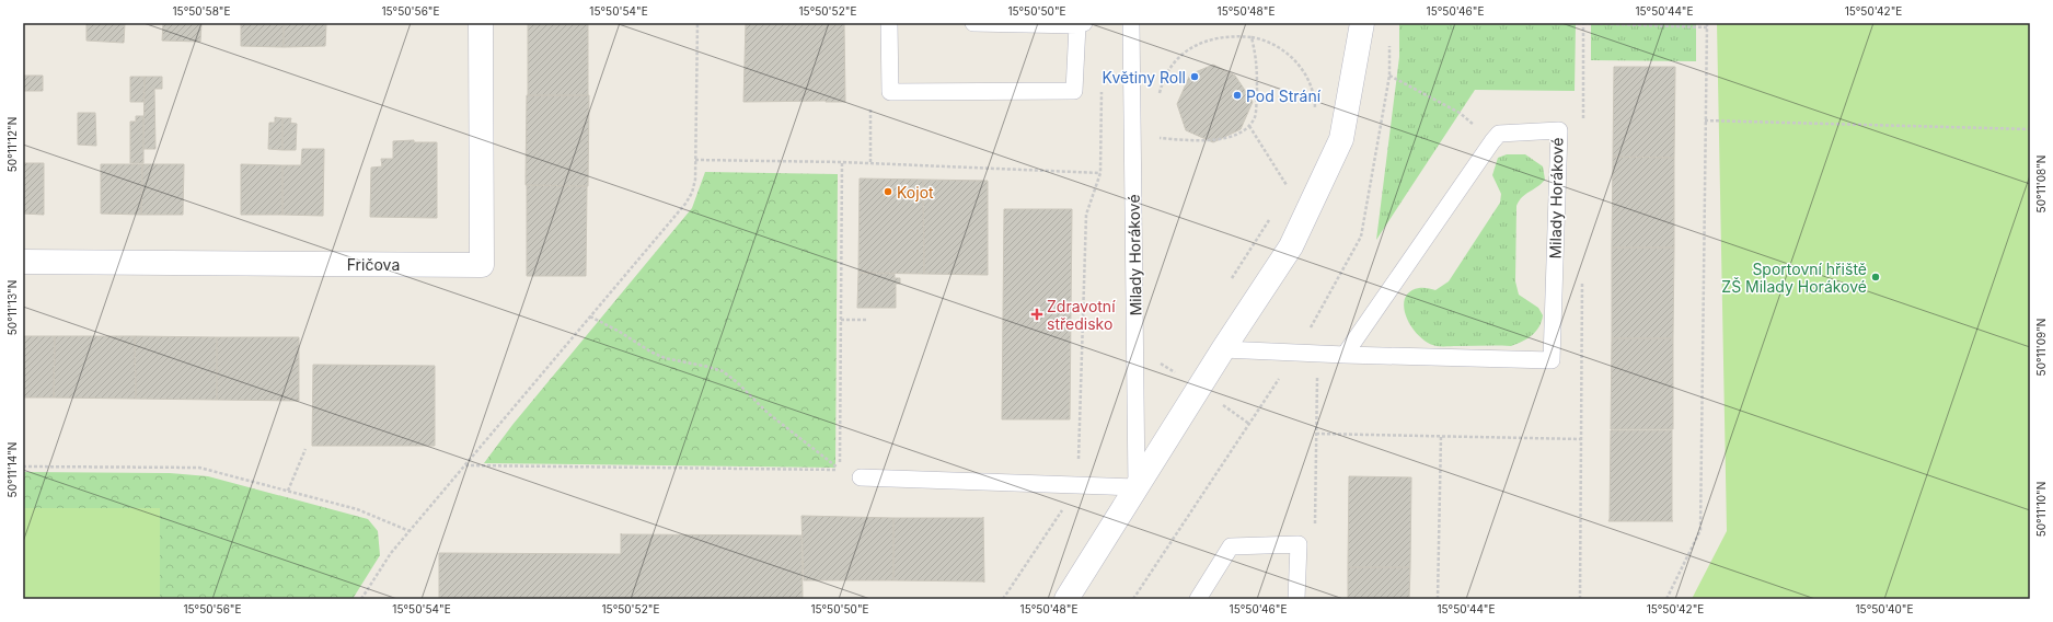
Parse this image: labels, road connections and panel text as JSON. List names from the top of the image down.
{
  "streets": {
    "street": ["Fričova"],
    "lane": ["Milady Horákové"]
  },
  "places": {
    "other": [
      "Květiny Roll",
      "Pod Strání",
      "Kojot",
      "Sportovní hřiště ZŠ Milady Horákové"
    ],
    "health": ["Zdravotní středisko"]
  },
  "coordinates": [
    "15°50'58\"E",
    "15°50'56\"E",
    "15°50'54\"E",
    "15°50'52\"E",
    "15°50'50\"E",
    "15°50'48\"E",
    "15°50'46\"E",
    "15°50'44\"E",
    "15°50'42\"E",
    "50°11'12\"N",
    "50°11'08\"N",
    "50°11'13\"N",
    "50°11'09\"N",
    "50°11'14\"N",
    "50°11'10\"N",
    "15°50'40\"E"
  ]
}
